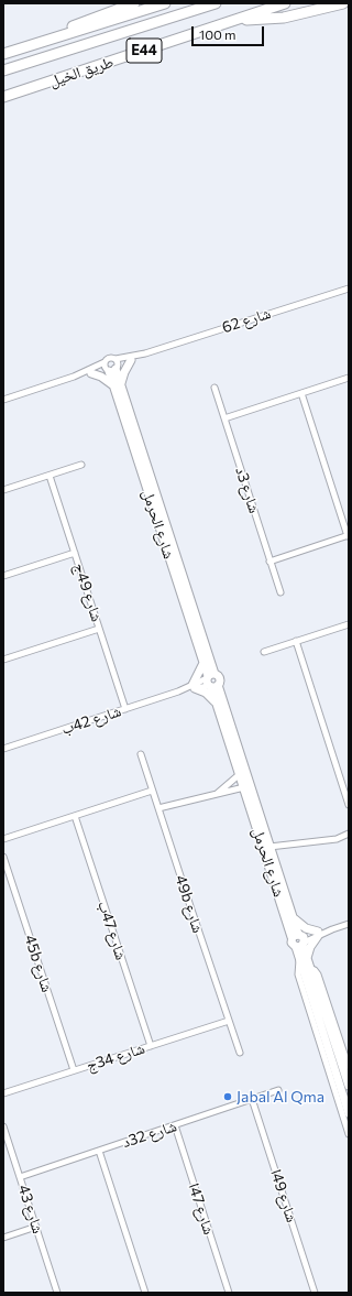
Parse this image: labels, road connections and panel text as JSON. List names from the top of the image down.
{
  "streets": {
    "highway": ["E44", "طريق الخيل"],
    "street": [
      "شارع 62",
      "شارع 3د",
      "شارع الحرمل",
      "شارع 49ج",
      "شارع 42ب",
      "49b شارع",
      "شارع 47ب",
      "45b شارع",
      "شارع 34ج",
      "شارع 32د",
      "شارع 49ا",
      "شارع 43",
      "شارع 47ا"
    ]
  },
  "crossings": [
    ["شارع 62", "شارع الحرمل"],
    ["شارع الحرمل", "شارع 42ب"],
    ["شارع 49ج", "شارع 42ب"],
    ["49b شارع", "شارع 34ج"],
    ["شارع 47ب", "شارع 34ج"],
    ["45b شارع", "شارع 34ج"],
    ["شارع 32د", "شارع 49ا"],
    ["شارع 32د", "شارع 43"],
    ["شارع 32د", "شارع 47ا"]
  ],
  "places": ["Jabal Al Qma"],
  "scale_bar": "100 m"
}
